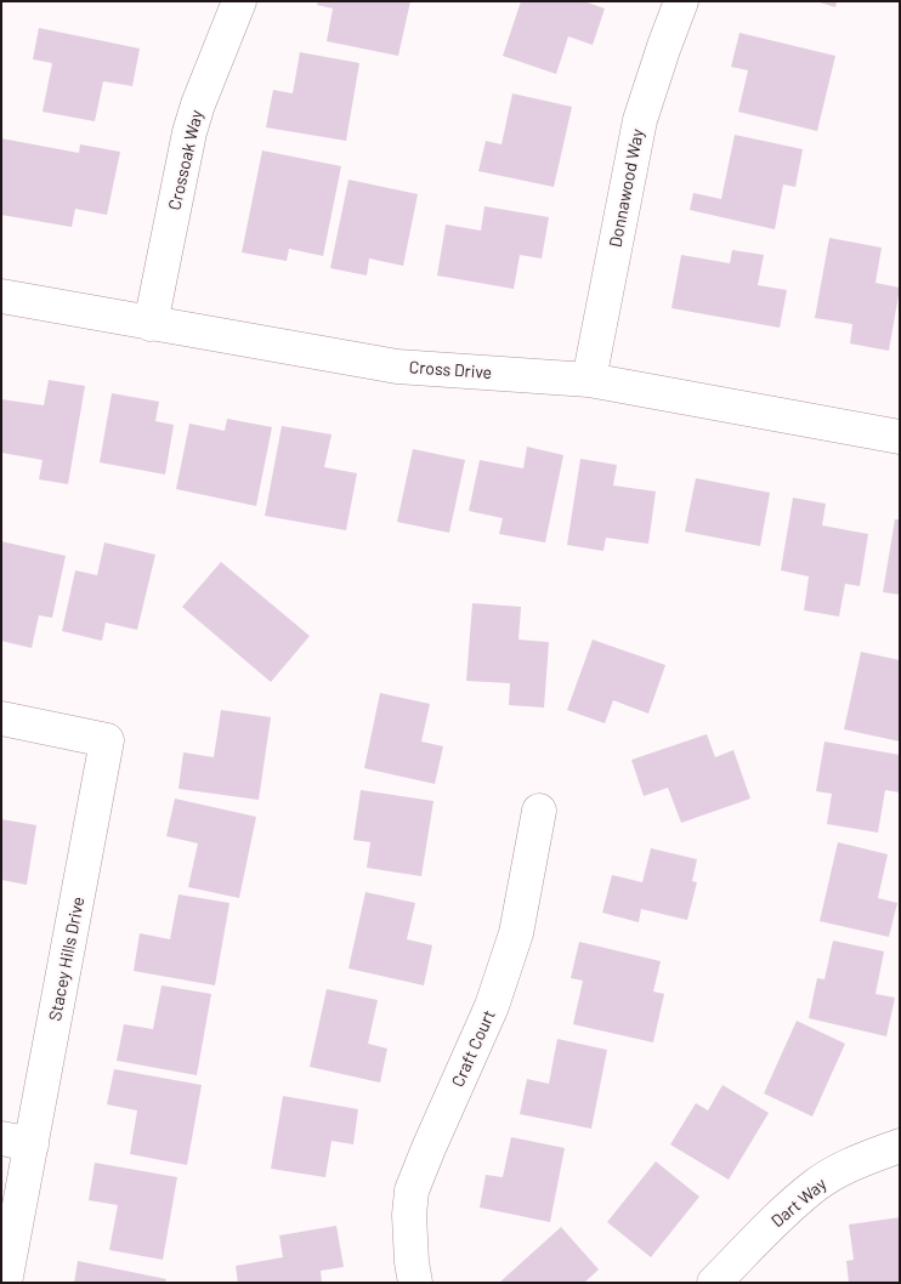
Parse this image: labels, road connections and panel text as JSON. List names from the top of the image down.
{
  "streets": {
    "street": [
      "Crossoak Way",
      "Donnawood Way",
      "Cross Drive",
      "Stacey Hills Drive",
      "Craft Court",
      "Dart Way"
    ]
  },
  "crossings": [
    ["Crossoak Way", "Cross Drive"],
    ["Donnawood Way", "Cross Drive"]
  ]
}
